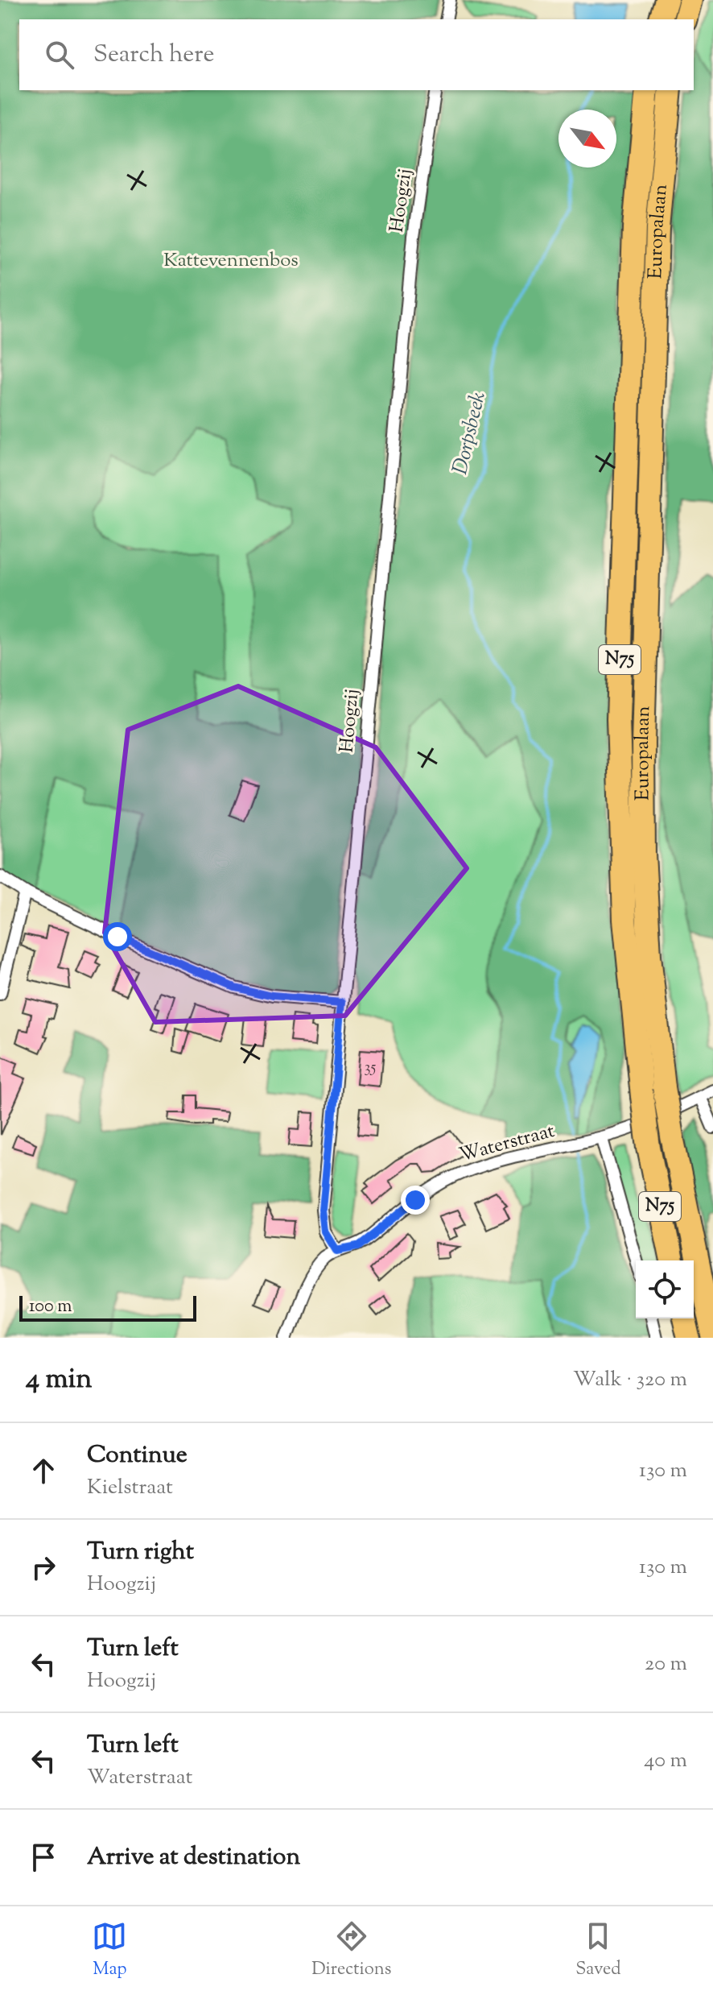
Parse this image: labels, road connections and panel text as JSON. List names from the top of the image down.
{
  "streets": {
    "highway": ["Europalaan", "N75"],
    "street": ["Hoogzij", "Waterstraat"]
  },
  "crossings": [
    ["Hoogzij", "Waterstraat"]
  ],
  "water": ["Dorpsbeek"],
  "parks": ["Kattevennenbos"],
  "house_numbers": ["35"],
  "scale_bar": "100 m",
  "north": "bottom right",
  "page": {
    "search": "Search here",
    "scale": "100 m",
    "heading": ["4 min", "Walk · 320 m"],
    "list": [
      ["Continue", "Kielstraat", "130 m"],
      ["Turn right", "Hoogzij", "130 m"],
      ["Turn left", "Hoogzij", "20 m"],
      ["Turn left", "Waterstraat", "40 m"],
      "Arrive at destination"
    ],
    "nav": ["Map", "Directions", "Saved"]
  }
}
